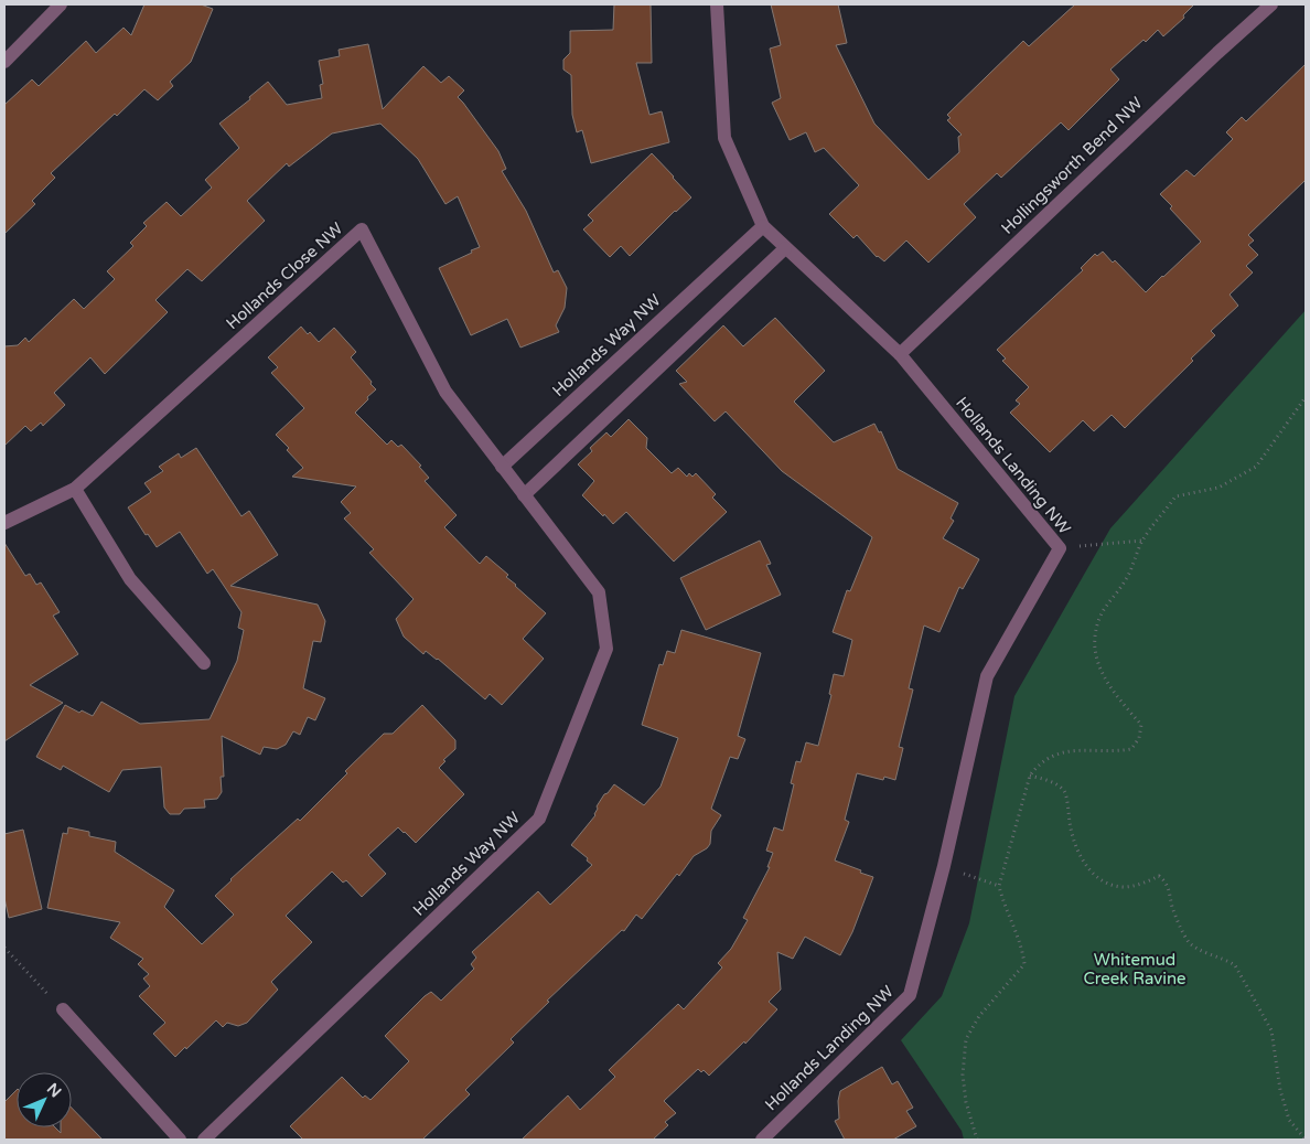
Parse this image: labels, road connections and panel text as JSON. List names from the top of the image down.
{
  "streets": {
    "street": [
      "Hollingsworth Bend NW",
      "Hollands Close NW",
      "Hollands Way NW",
      "Hollands Landing NW"
    ]
  },
  "crossings": [
    ["Hollingsworth Bend NW", "Hollands Landing NW"],
    ["Hollands Close NW", "Hollands Way NW"],
    ["Hollands Way NW", "Hollands Landing NW"]
  ],
  "parks": ["Whitemud Creek Ravine"],
  "north": "top right"
}
